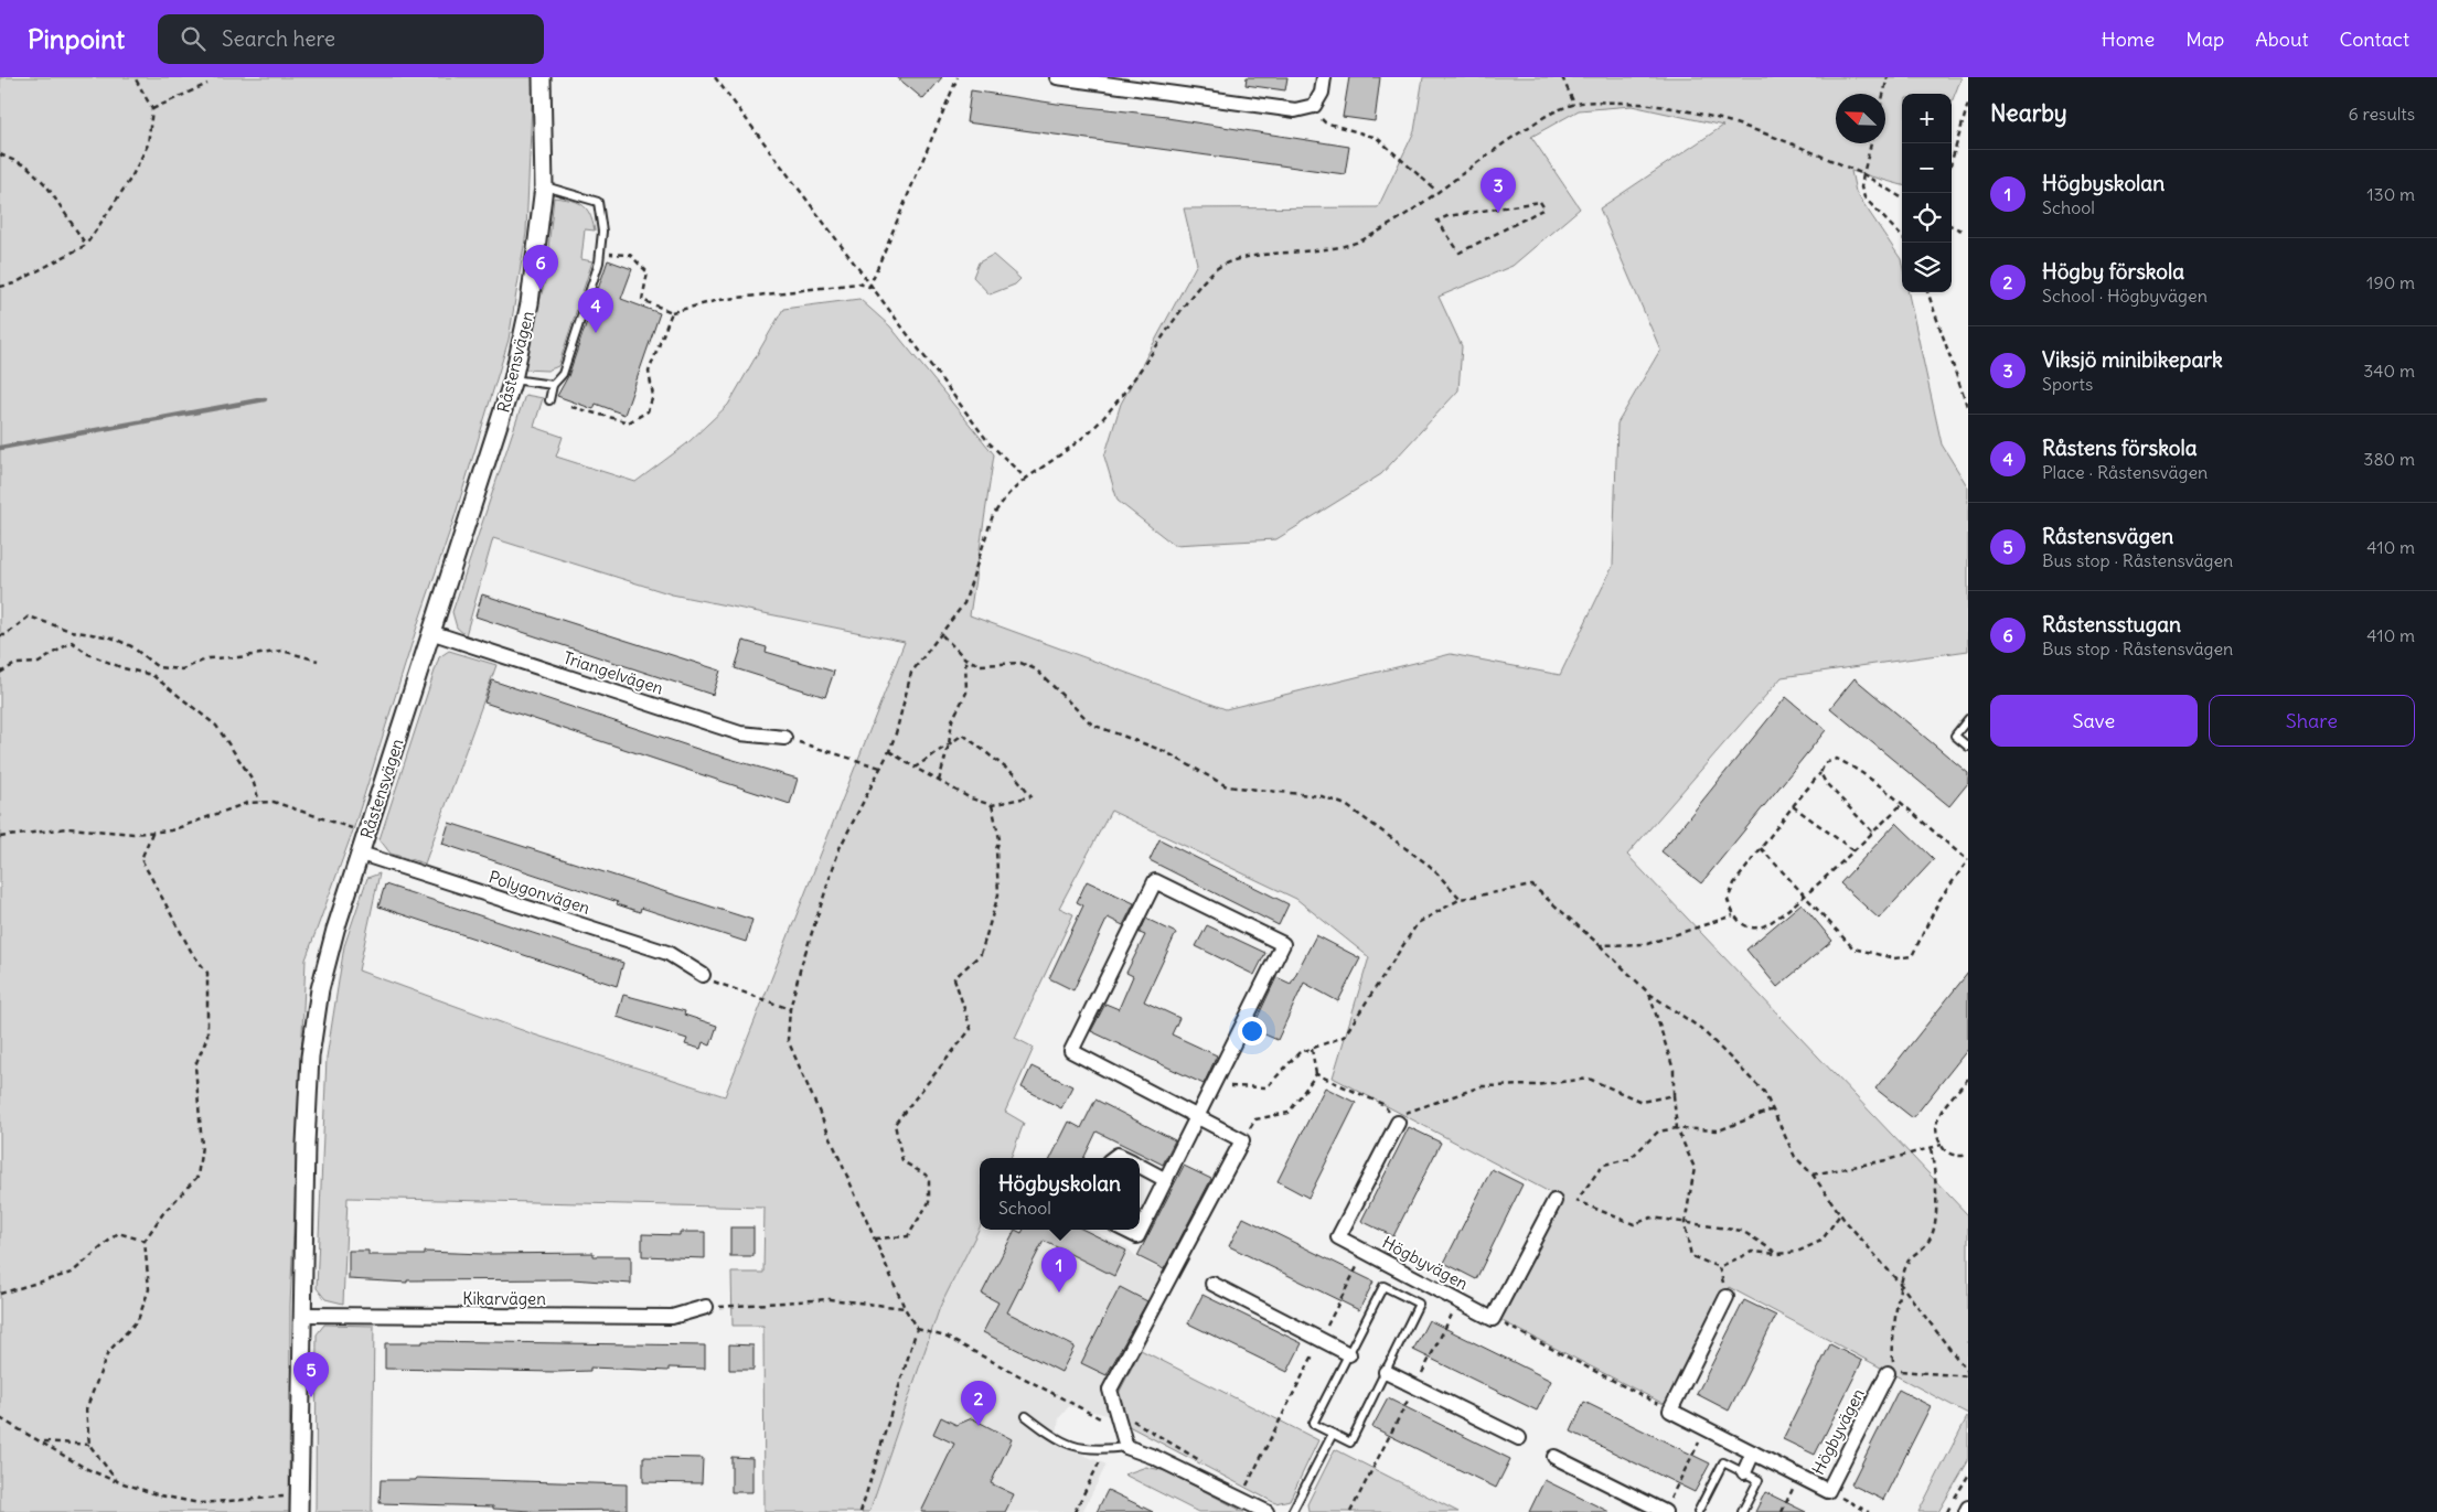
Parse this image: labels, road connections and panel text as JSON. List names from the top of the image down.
{
  "streets": {
    "street": [
      "Råstensvägen",
      "Triangelvägen",
      "Polygonvägen",
      "Högbyvägen",
      "Kikarvägen"
    ]
  },
  "crossings": [
    ["Råstensvägen", "Triangelvägen"],
    ["Råstensvägen", "Polygonvägen"],
    ["Råstensvägen", "Kikarvägen"]
  ],
  "north": "top left",
  "page": {
    "header": "Pinpoint",
    "search": "Search here",
    "nav": [
      "Home",
      "Map",
      "About",
      "Contact"
    ],
    "heading": ["Nearby", "6 results"],
    "map_buttons": ["+", "−"],
    "list": [
      {
        "mark": "1",
        "name": "Högbyskolan",
        "note": "School",
        "value": "130 m"
      },
      {
        "mark": "2",
        "name": "Högby förskola",
        "note": "School · Högbyvägen",
        "value": "190 m"
      },
      {
        "mark": "3",
        "name": "Viksjö minibikepark",
        "note": "Sports",
        "value": "340 m"
      },
      {
        "mark": "4",
        "name": "Råstens förskola",
        "note": "Place · Råstensvägen",
        "value": "380 m"
      },
      {
        "mark": "5",
        "name": "Råstensvägen",
        "note": "Bus stop · Råstensvägen",
        "value": "410 m"
      },
      {
        "mark": "6",
        "name": "Råstensstugan",
        "note": "Bus stop · Råstensvägen",
        "value": "410 m"
      }
    ],
    "pins": [
      "3",
      "6",
      "4",
      "1",
      "5",
      "2"
    ],
    "buttons": ["Save", "Share"],
    "popup": ["Högbyskolan", "School"]
  }
}
